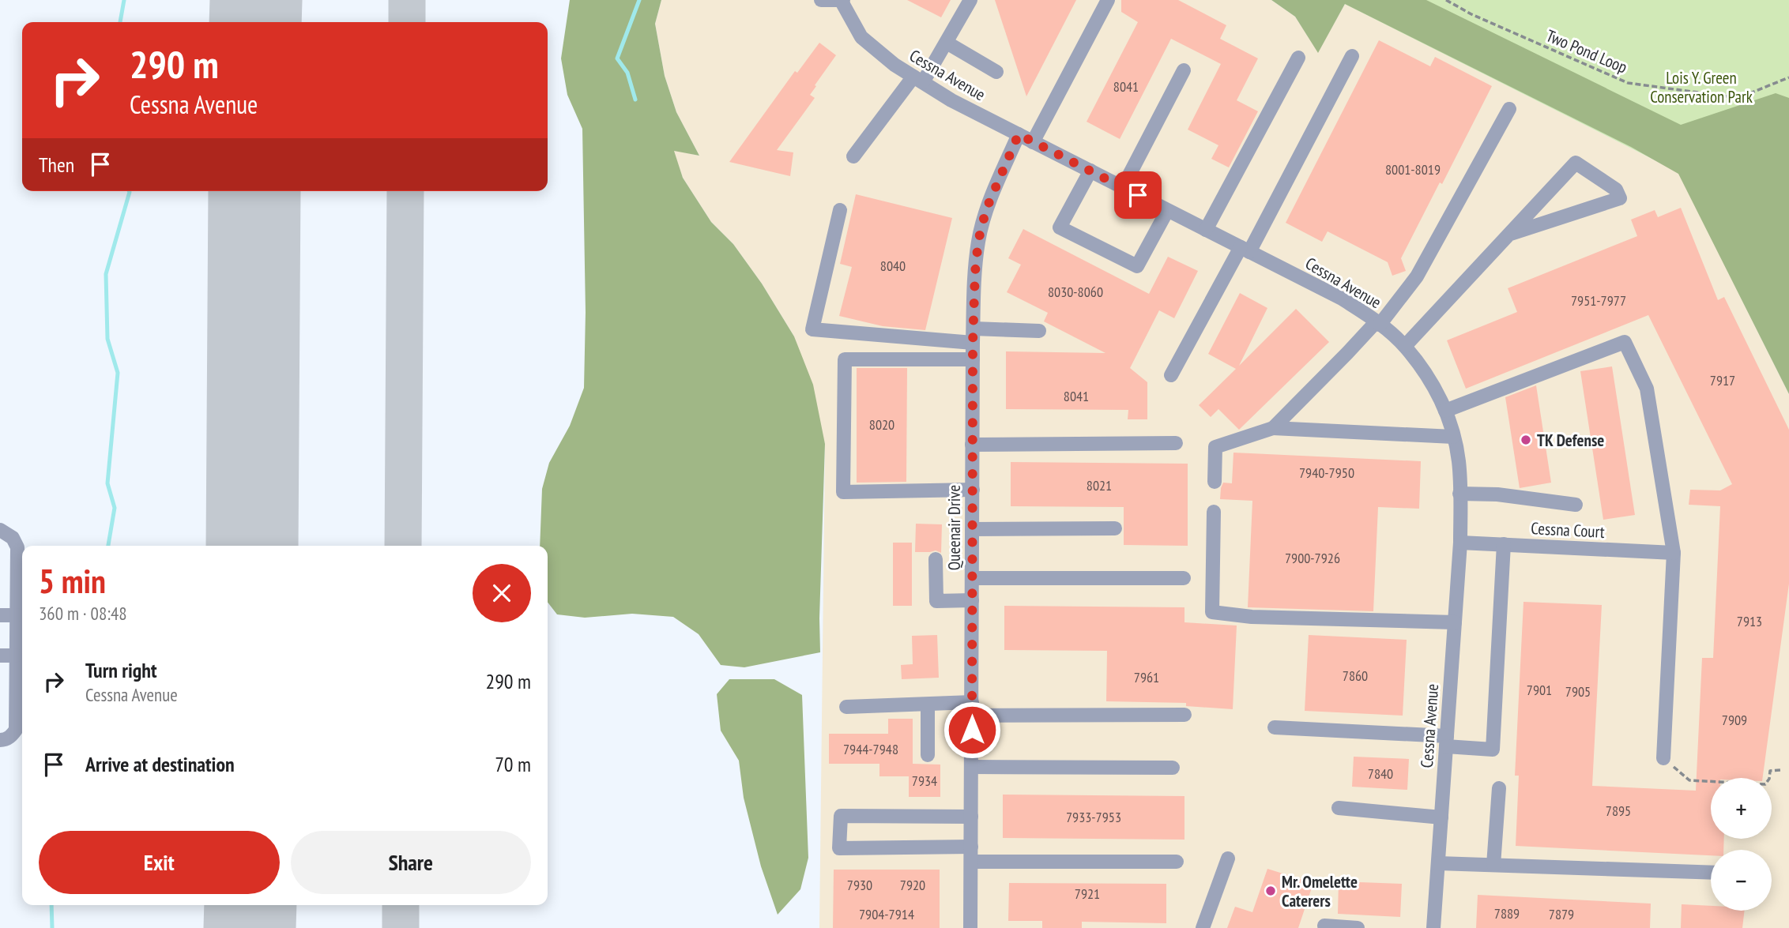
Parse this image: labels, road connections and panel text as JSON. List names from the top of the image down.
{
  "streets": {
    "street": ["Cessna Avenue", "Queenair Drive", "Cessna Court"],
    "path": ["Two Pond Loop"]
  },
  "crossings": [
    ["Cessna Avenue", "Queenair Drive"],
    ["Cessna Avenue", "Cessna Court"]
  ],
  "parks": ["Lois Y. Green Conservation Park"],
  "places": ["TK Defense", "Mr. Omelette Caterers"],
  "house_numbers": [
    "8041",
    "8001-8019",
    "8040",
    "8030-8060",
    "7951-7977",
    "7917",
    "8041",
    "8020",
    "7940-7950",
    "8021",
    "7900-7926",
    "7913",
    "7860",
    "7961",
    "7901",
    "7905",
    "7909",
    "7944-7948",
    "7840",
    "7934",
    "7895",
    "7933-7953",
    "7930",
    "7920",
    "7921",
    "7889",
    "7904-7914",
    "7879"
  ],
  "page": {
    "turn": ["290 m", "Cessna Avenue"],
    "then": "Then",
    "heading": ["5 min", "360 m · 08:48"],
    "list": [
      {
        "name": "Turn right",
        "note": "Cessna Avenue",
        "value": "290 m"
      },
      {
        "name": "Arrive at destination",
        "value": "70 m"
      }
    ],
    "map_buttons": ["+", "−"],
    "buttons": ["Exit", "Share"]
  }
}
